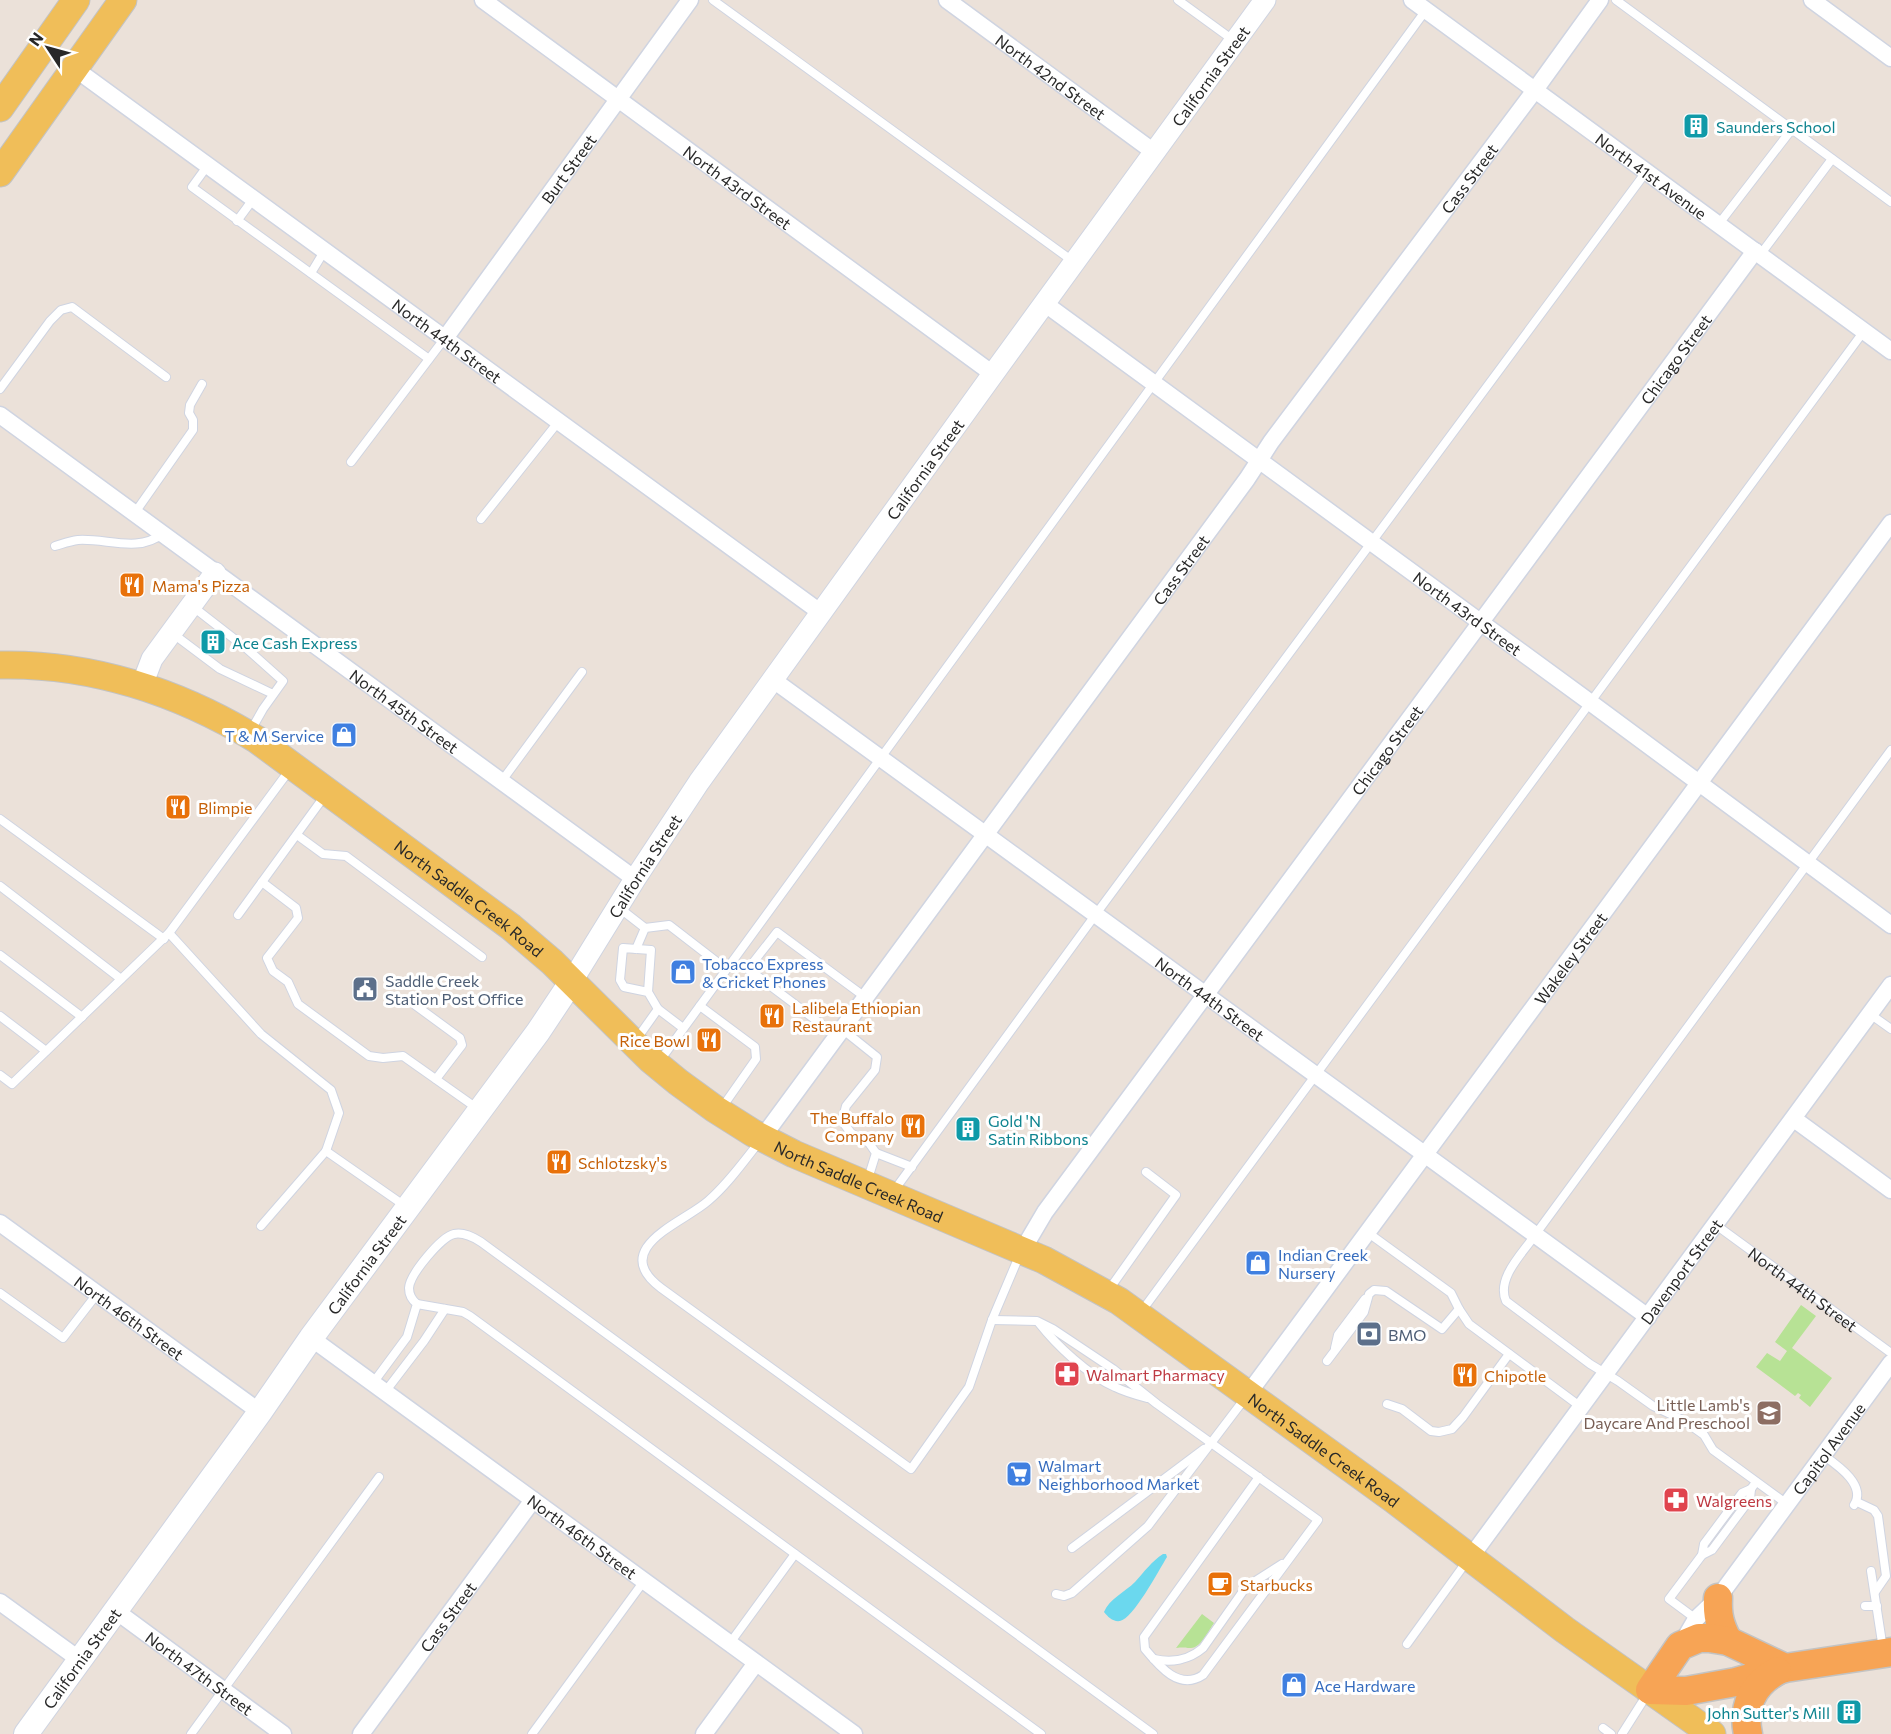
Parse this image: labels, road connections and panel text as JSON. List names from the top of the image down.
{
  "streets": {
    "main road": ["California Street", "North Saddle Creek Road"],
    "street": [
      "North 42nd Street",
      "Burt Street",
      "North 41st Avenue",
      "Cass Street",
      "North 43rd Street",
      "North 44th Street",
      "Chicago Street",
      "North 45th Street",
      "Wakeley Street",
      "Davenport Street",
      "North 46th Street",
      "Capitol Avenue",
      "North 47th Street"
    ]
  },
  "crossings": [
    ["North 42nd Street", "California Street"],
    ["California Street", "North 43rd Street"],
    ["California Street", "North 44th Street"],
    ["California Street", "North 45th Street"],
    ["California Street", "North Saddle Creek Road"],
    ["California Street", "North 46th Street"],
    ["California Street", "North 47th Street"],
    ["Burt Street", "North 43rd Street"],
    ["Burt Street", "North 44th Street"],
    ["North 41st Avenue", "Cass Street"],
    ["North 41st Avenue", "Chicago Street"],
    ["Cass Street", "North 43rd Street"],
    ["Cass Street", "North 44th Street"],
    ["Cass Street", "North Saddle Creek Road"],
    ["Cass Street", "North 46th Street"],
    ["North 43rd Street", "Chicago Street"],
    ["North 43rd Street", "Wakeley Street"],
    ["North 44th Street", "Chicago Street"],
    ["North 44th Street", "Wakeley Street"],
    ["North 44th Street", "Davenport Street"],
    ["Chicago Street", "North Saddle Creek Road"],
    ["North Saddle Creek Road", "Wakeley Street"],
    ["North Saddle Creek Road", "Davenport Street"]
  ],
  "places": {
    "building": [
      "Saunders School",
      "Ace Cash Express",
      "Gold 'N Satin Ribbons",
      "John Sutter's Mill"
    ],
    "restaurant": [
      "Mama's Pizza",
      "Blimpie",
      "Lalibela Ethiopian Restaurant",
      "Rice Bowl",
      "The Buffalo Company",
      "Schlotzsky's",
      "Chipotle"
    ],
    "shop": [
      "T & M Service",
      "Tobacco Express & Cricket Phones",
      "Indian Creek Nursery",
      "Ace Hardware"
    ],
    "public building": ["Saddle Creek Station Post Office"],
    "bank": ["BMO"],
    "pharmacy": ["Walmart Pharmacy", "Walgreens"],
    "school or university": ["Little Lamb's Daycare And Preschool"],
    "supermarket": ["Walmart Neighborhood Market"],
    "cafe": ["Starbucks"]
  },
  "north": "top left"
}
